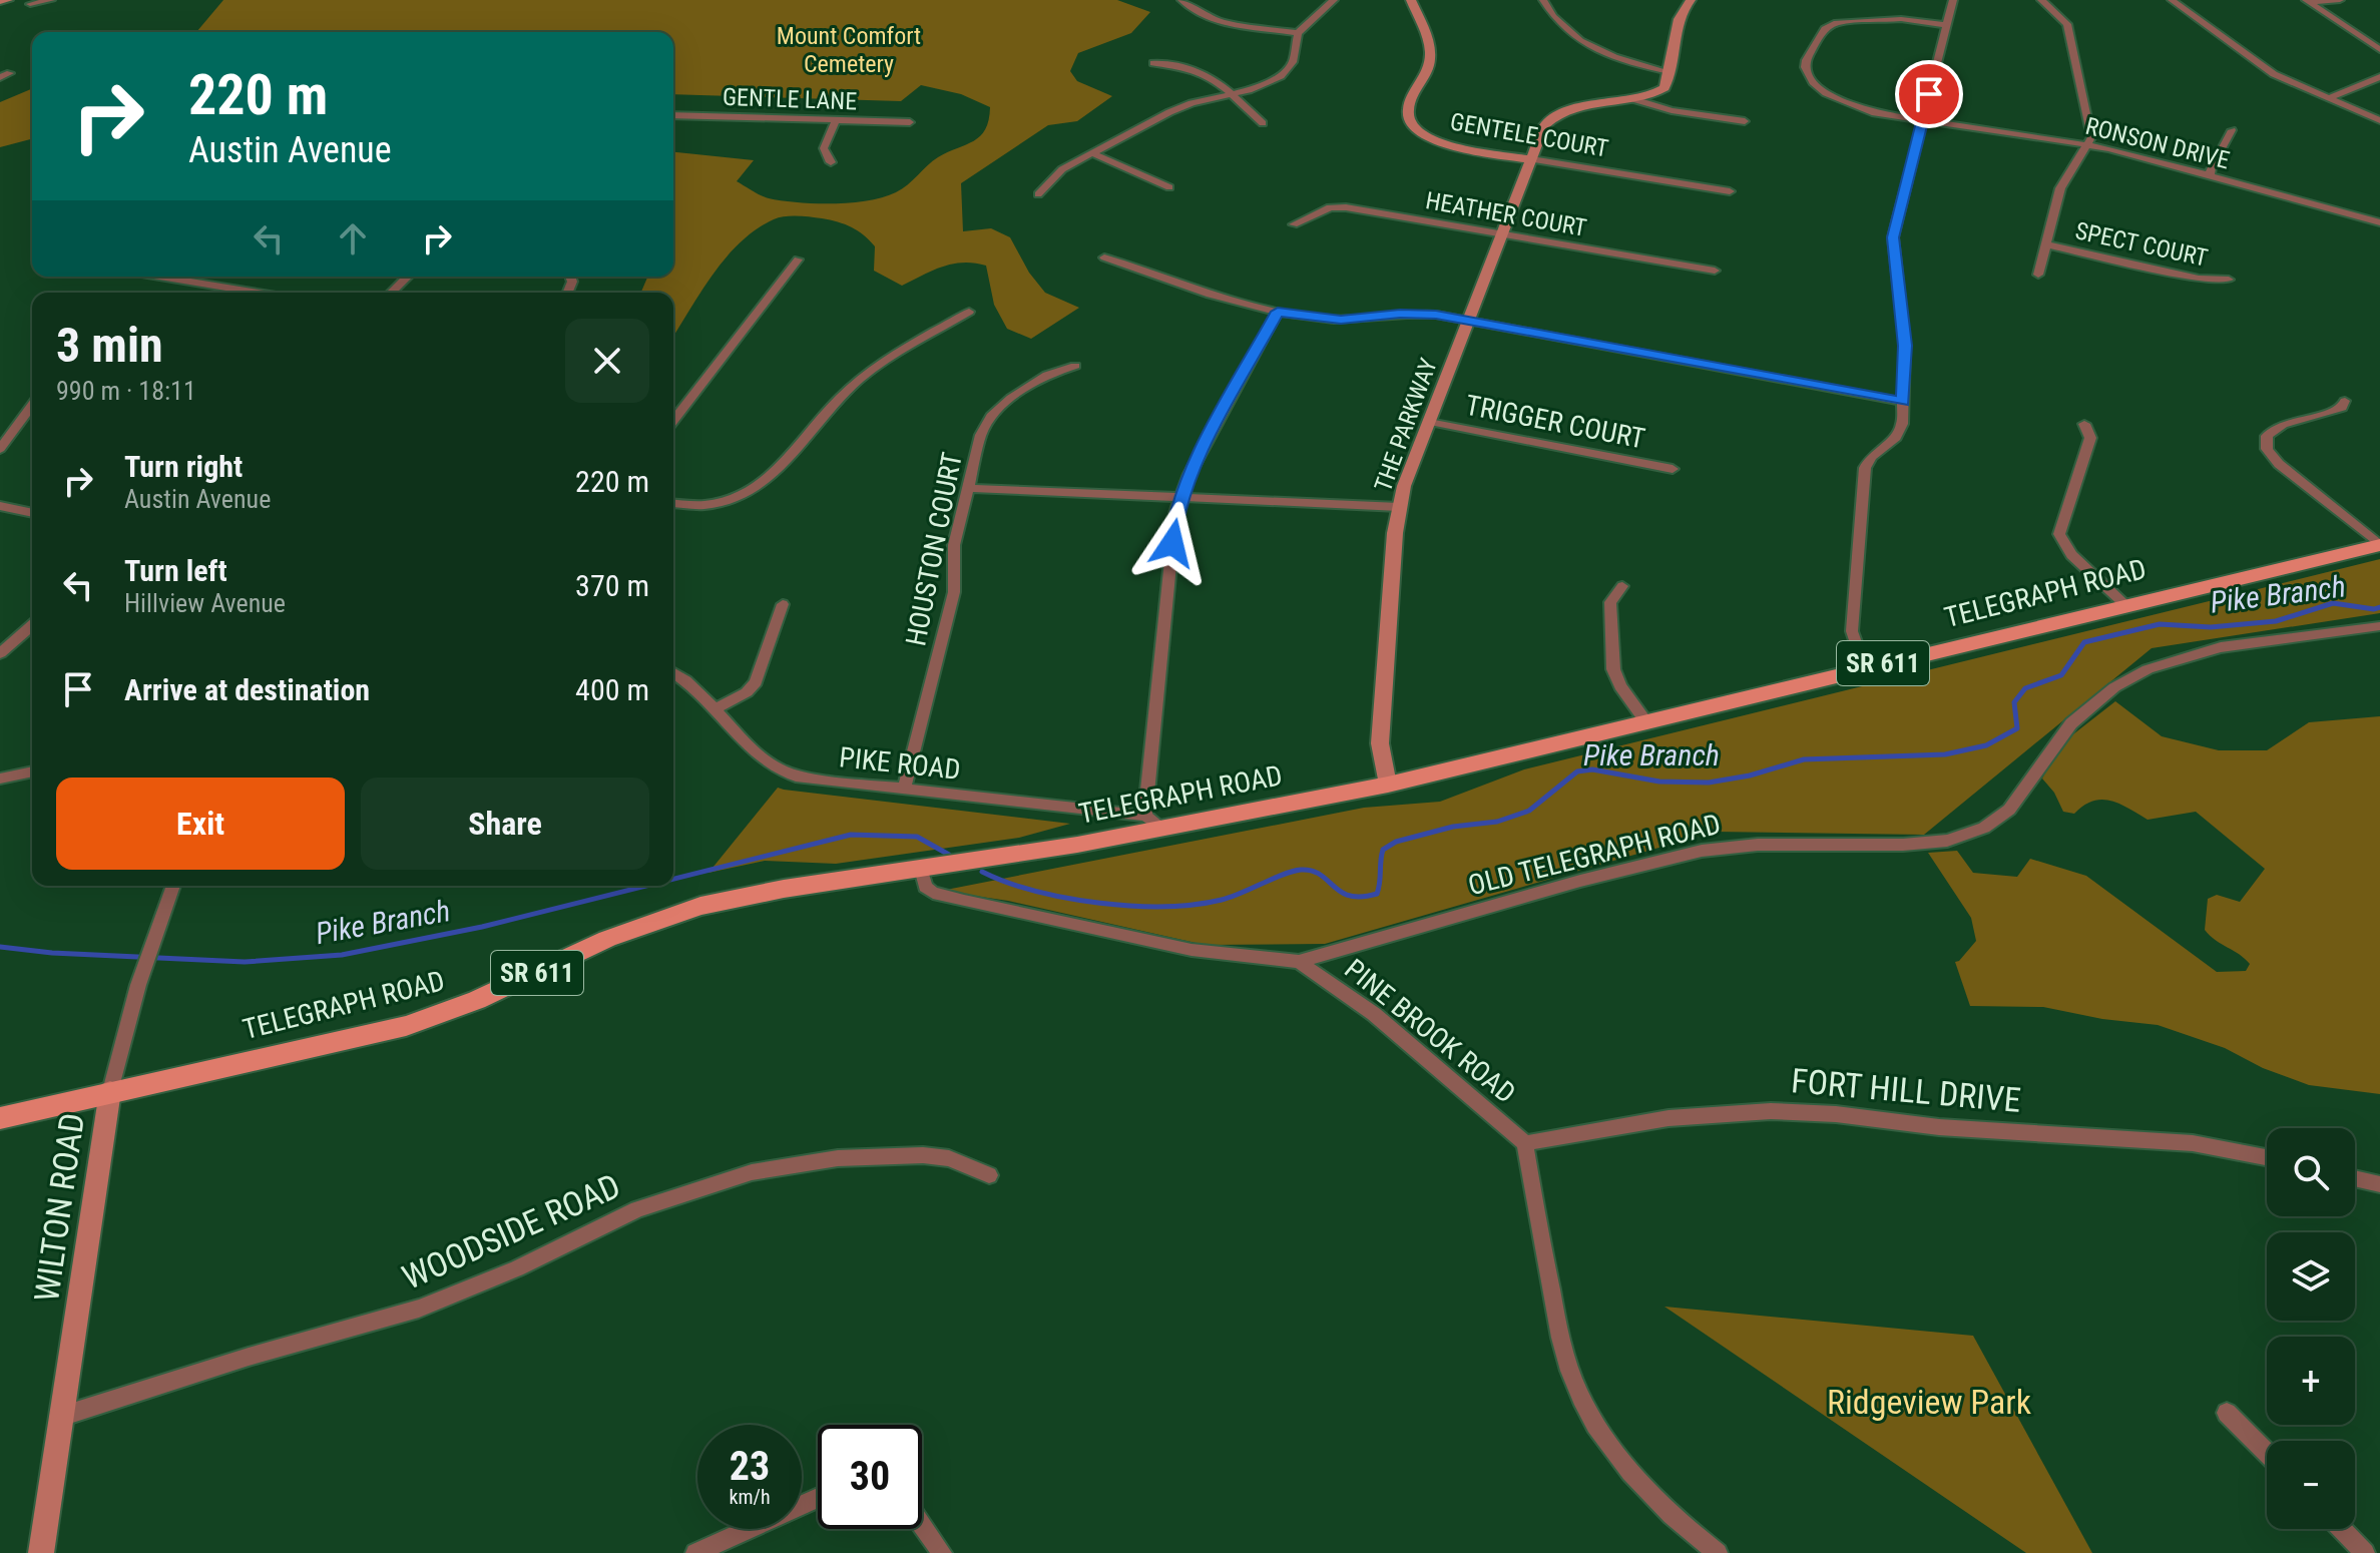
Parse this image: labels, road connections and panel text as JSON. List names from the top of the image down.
{
  "streets": {
    "main road": ["TELEGRAPH ROAD", "SR 611"],
    "street": [
      "GENTLE LANE",
      "GENTELE COURT",
      "RONSON DRIVE",
      "HEATHER COURT",
      "SPECT COURT",
      "TRIGGER COURT",
      "THE PARKWAY",
      "HOUSTON COURT",
      "PIKE ROAD",
      "OLD TELEGRAPH ROAD",
      "PINE BROOK ROAD",
      "FORT HILL DRIVE",
      "WILTON ROAD",
      "WOODSIDE ROAD"
    ]
  },
  "crossings": [
    ["GENTELE COURT", "THE PARKWAY"],
    ["HEATHER COURT", "THE PARKWAY"],
    ["TRIGGER COURT", "THE PARKWAY"],
    ["THE PARKWAY", "TELEGRAPH ROAD"],
    ["HOUSTON COURT", "PIKE ROAD"],
    ["TELEGRAPH ROAD", "PIKE ROAD"],
    ["TELEGRAPH ROAD", "OLD TELEGRAPH ROAD"],
    ["TELEGRAPH ROAD", "WILTON ROAD"],
    ["OLD TELEGRAPH ROAD", "PINE BROOK ROAD"],
    ["PINE BROOK ROAD", "FORT HILL DRIVE"],
    ["WILTON ROAD", "WOODSIDE ROAD"]
  ],
  "water": ["Pike Branch"],
  "parks": ["Mount Comfort Cemetery", "Ridgeview Park"],
  "page": {
    "turn": ["220 m", "Austin Avenue"],
    "heading": ["3 min", "990 m · 18:11"],
    "list": [
      {
        "name": "Turn right",
        "note": "Austin Avenue",
        "value": "220 m"
      },
      {
        "name": "Turn left",
        "note": "Hillview Avenue",
        "value": "370 m"
      },
      {
        "name": "Arrive at destination",
        "value": "400 m"
      }
    ],
    "buttons": ["Exit", "Share"],
    "map_buttons": ["+", "−"],
    "speed": "23 km/h",
    "limit": "30"
  }
}
